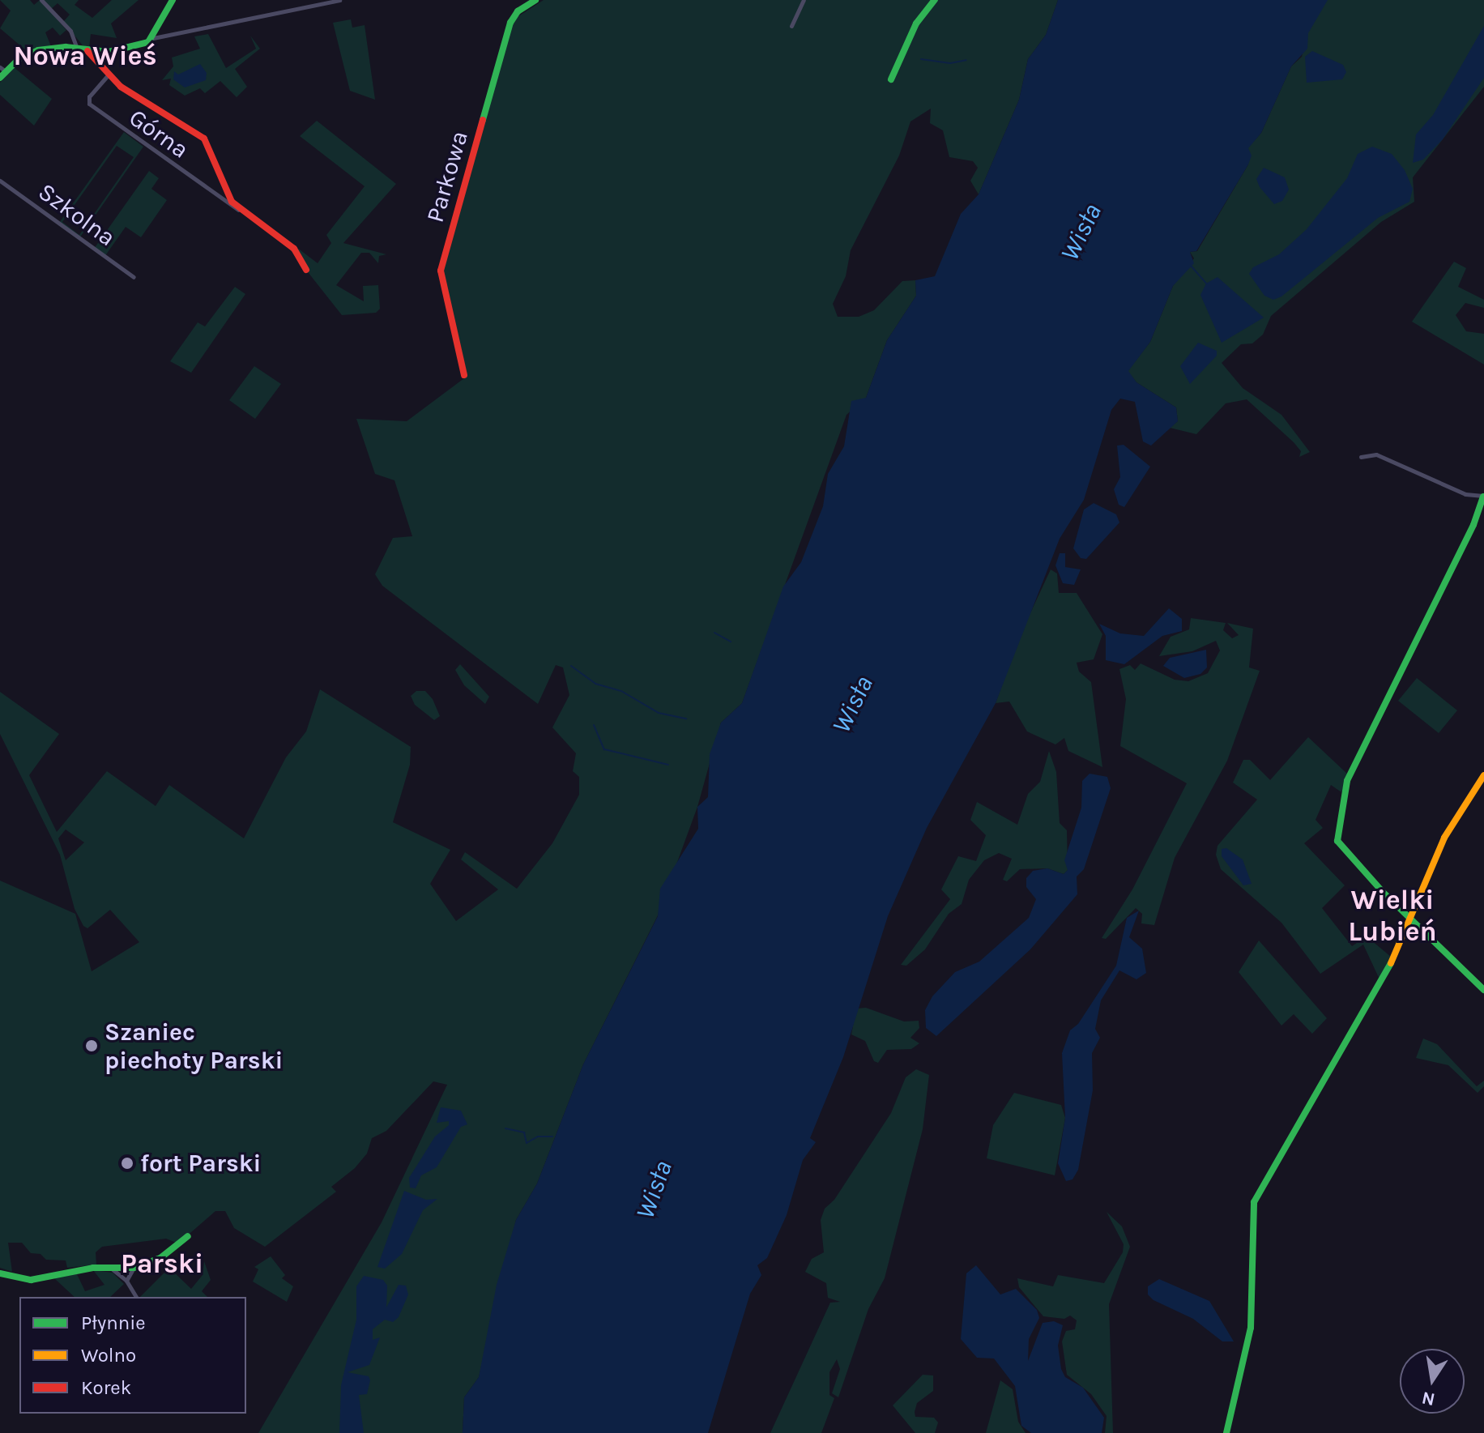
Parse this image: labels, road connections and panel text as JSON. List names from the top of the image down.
{
  "streets": {
    "street": ["Górna", "Parkowa", "Szkolna"]
  },
  "districts": ["Nowa Wieś", "Wielki Lubień", "Parski"],
  "water": ["Wisła"],
  "places": ["Szaniec piechoty Parski", "fort Parski"],
  "legend": ["Płynnie", "Wolno", "Korek"],
  "north": "bottom"
}
